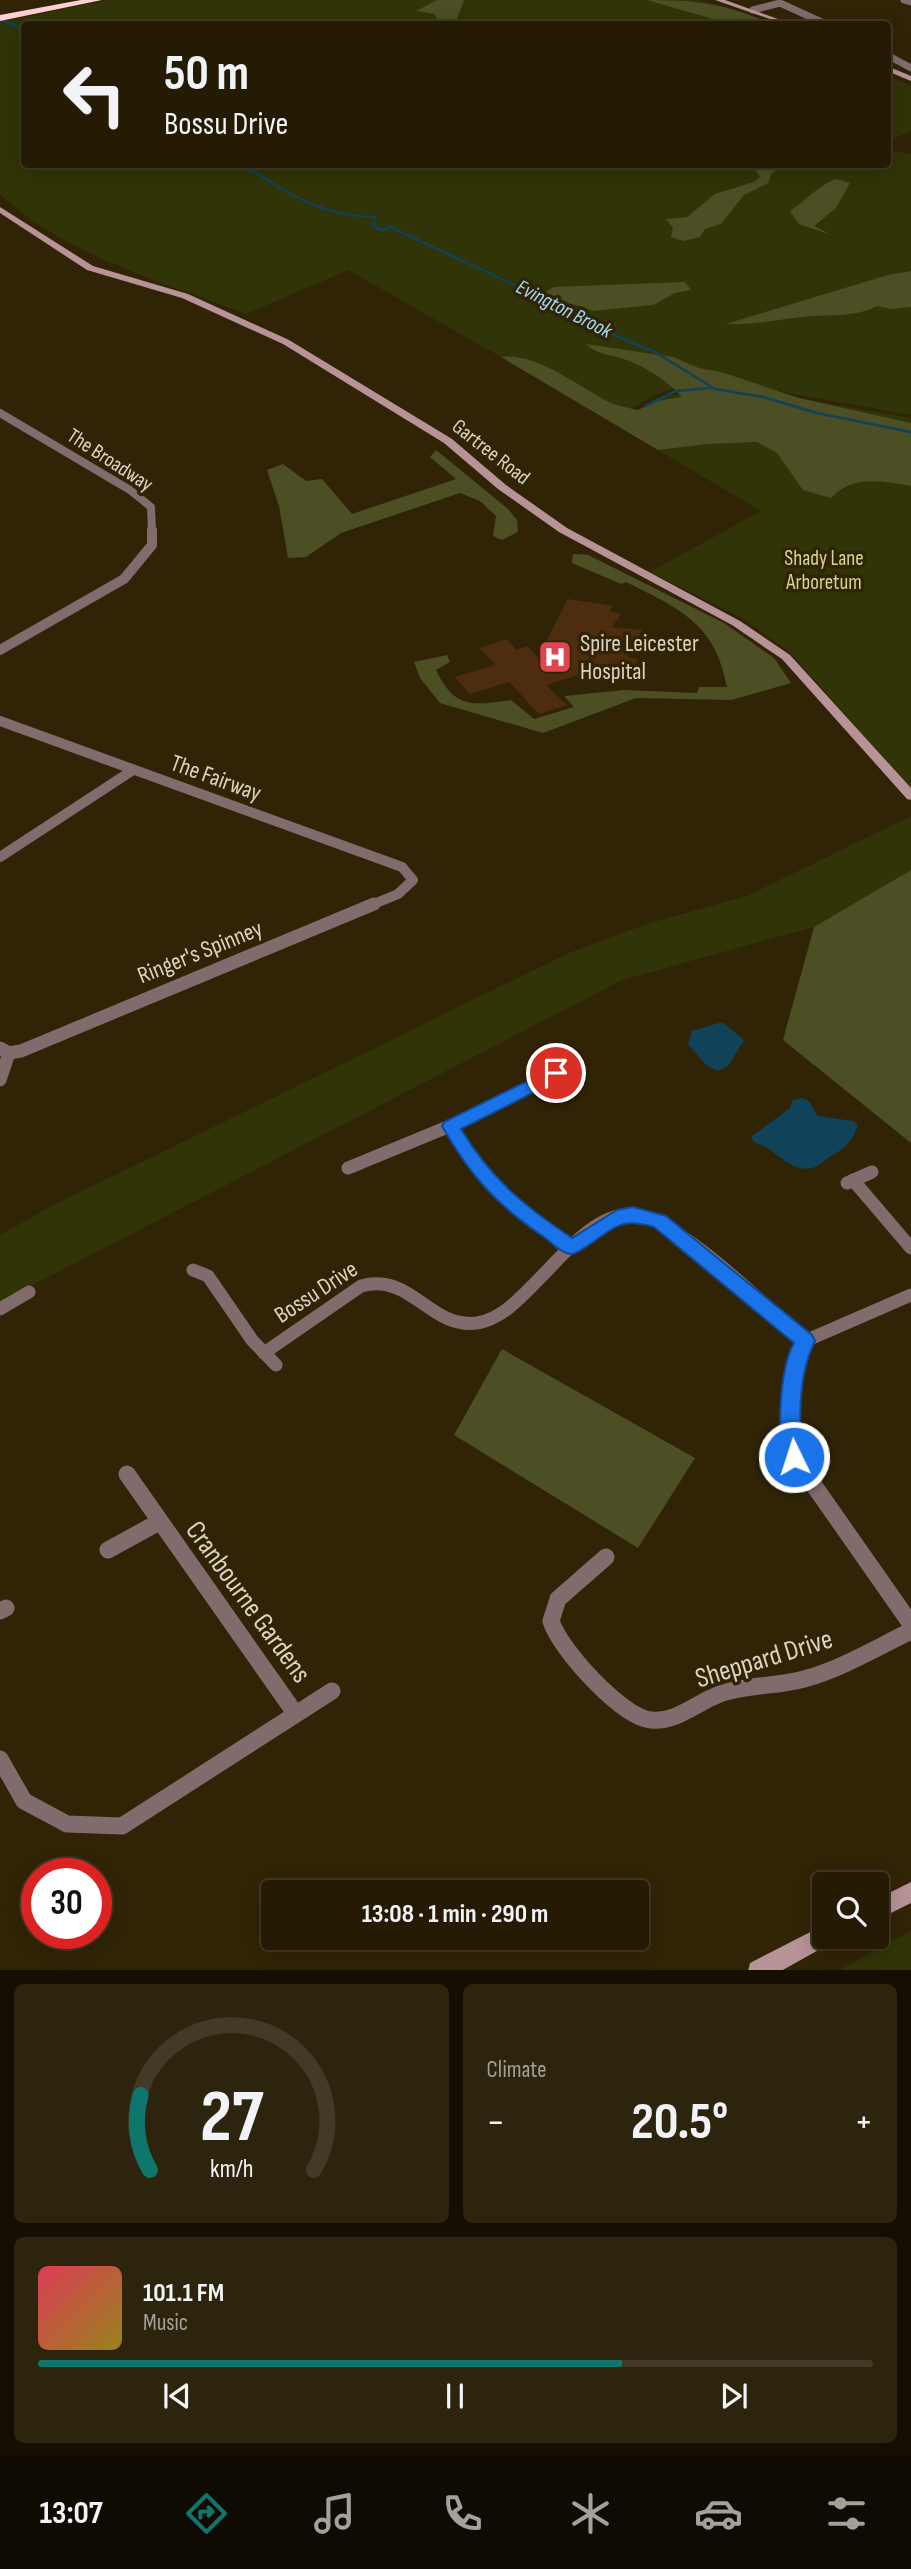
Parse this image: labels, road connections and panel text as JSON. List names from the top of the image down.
{
  "streets": {
    "main road": ["Gartree Road"],
    "street": [
      "The Broadway",
      "The Fairway",
      "Ringer's Spinney",
      "Bossu Drive",
      "Cranbourne Gardens",
      "Sheppard Drive"
    ]
  },
  "crossings": [
    ["The Fairway", "Ringer's Spinney"]
  ],
  "water": ["Evington Brook"],
  "parks": ["Shady Lane Arboretum"],
  "places": {
    "hospital": ["Spire Leicester Hospital"]
  },
  "page": {
    "turn": ["50 m", "Bossu Drive"],
    "limit": "30",
    "trip": "13:08 · 1 min · 290 m",
    "tile": "Climate",
    "heat": ["−", "20.5°", "+"],
    "song": ["101.1 FM", "Music"],
    "tabs": "13:07",
    "gauge": ["27", "km/h"]
  }
}
